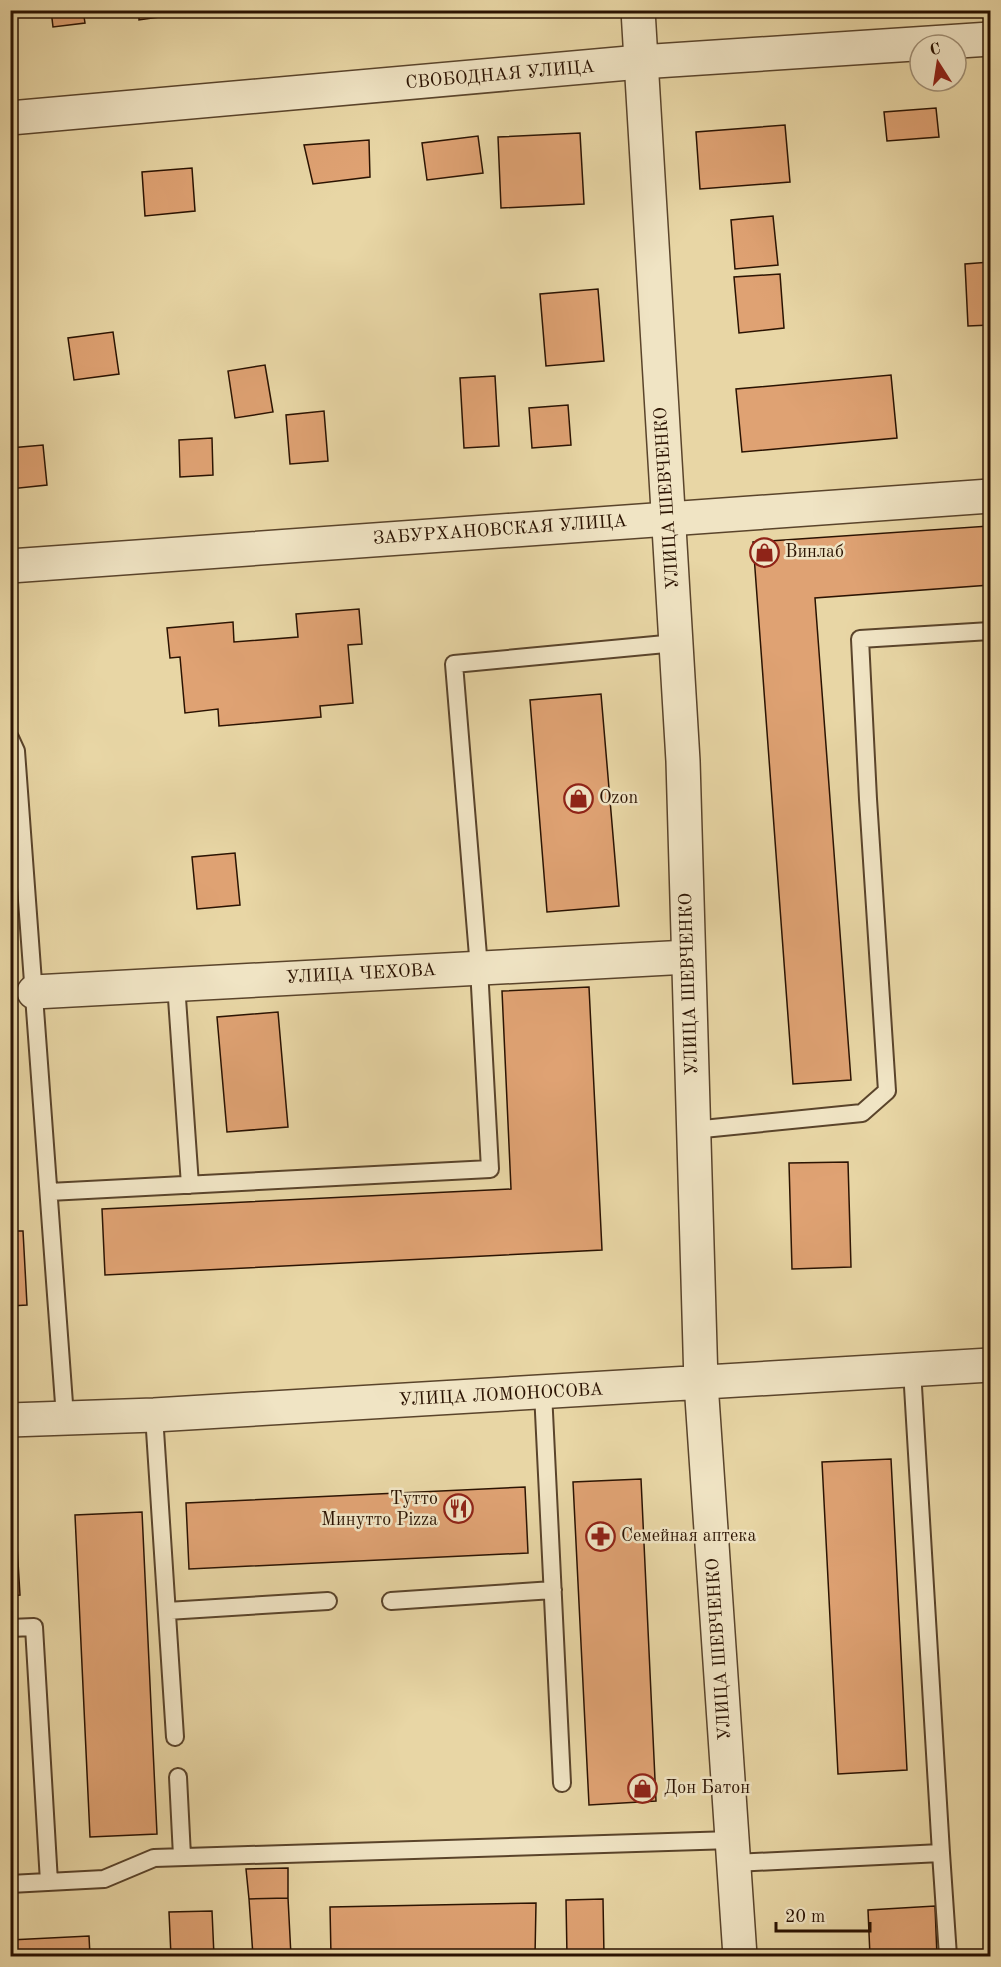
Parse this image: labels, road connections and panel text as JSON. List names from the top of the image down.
{
  "streets": {
    "street": [
      "СВОБОДНАЯ УЛИЦА",
      "УЛИЦА ШЕВЧЕНКО",
      "ЗАБУРХАНОВСКАЯ УЛИЦА",
      "УЛИЦА ЧЕХОВА",
      "УЛИЦА ЛОМОНОСОВА"
    ]
  },
  "crossings": [
    ["СВОБОДНАЯ УЛИЦА", "УЛИЦА ШЕВЧЕНКО"],
    ["УЛИЦА ШЕВЧЕНКО", "ЗАБУРХАНОВСКАЯ УЛИЦА"],
    ["УЛИЦА ШЕВЧЕНКО", "УЛИЦА ЧЕХОВА"],
    ["УЛИЦА ШЕВЧЕНКО", "УЛИЦА ЛОМОНОСОВА"]
  ],
  "places": {
    "shop": ["Винлаб", "Ozon", "Дон Батон"],
    "restaurant": ["Тутто Минутто Pizza"],
    "pharmacy": ["Семейная аптека"]
  },
  "scale_bar": "20 m",
  "north": "top"
}
